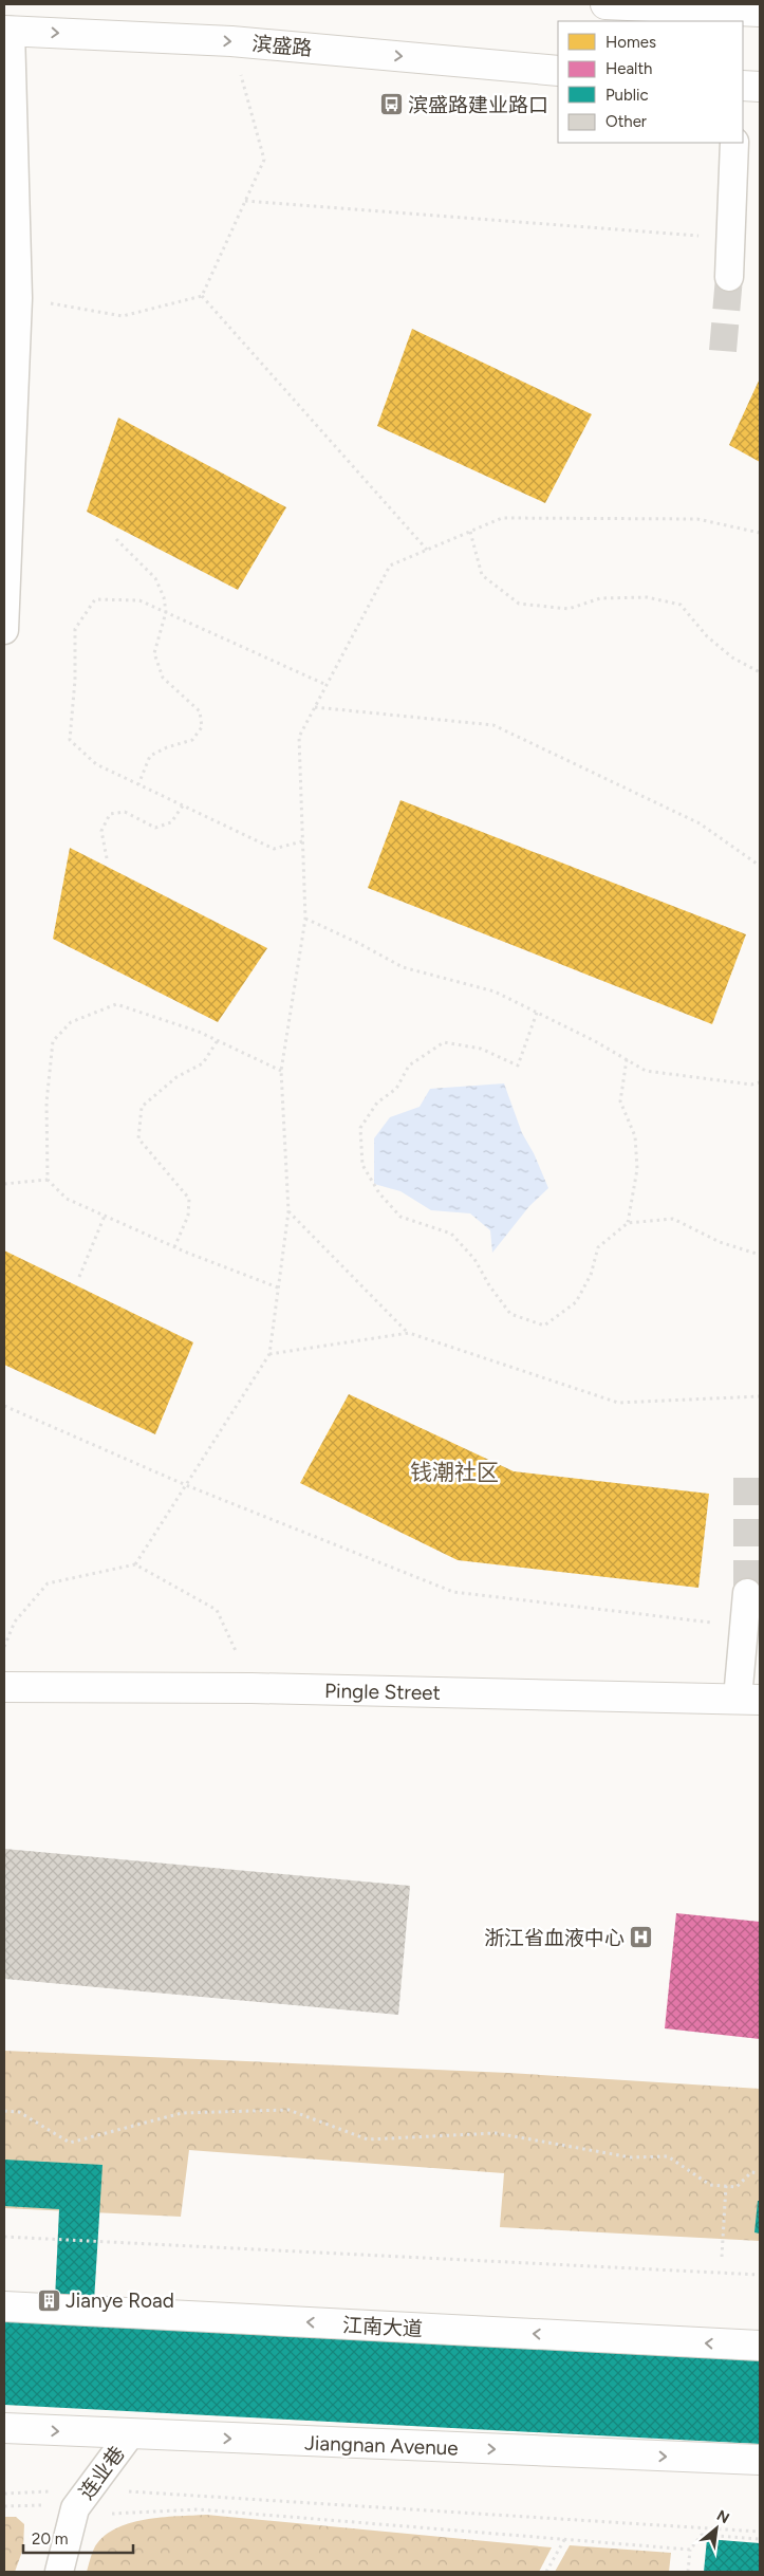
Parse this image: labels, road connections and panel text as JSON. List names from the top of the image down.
{
  "streets": {
    "main road": [
      "滨盛路",
      "Pingle Street",
      "江南大道",
      "Jiangnan Avenue"
    ],
    "street": ["连业巷"]
  },
  "crossings": [
    ["Jiangnan Avenue", "连业巷"]
  ],
  "one_way": ["滨盛路", "江南大道", "Jiangnan Avenue"],
  "districts": ["钱潮社区"],
  "places": {
    "bus stop": ["滨盛路建业路口"],
    "hospital": ["浙江省血液中心"],
    "building": ["Jianye Road"]
  },
  "legend": [
    "Homes",
    "Health",
    "Public",
    "Other"
  ],
  "scale_bar": "20 m",
  "north": "top right"
}
